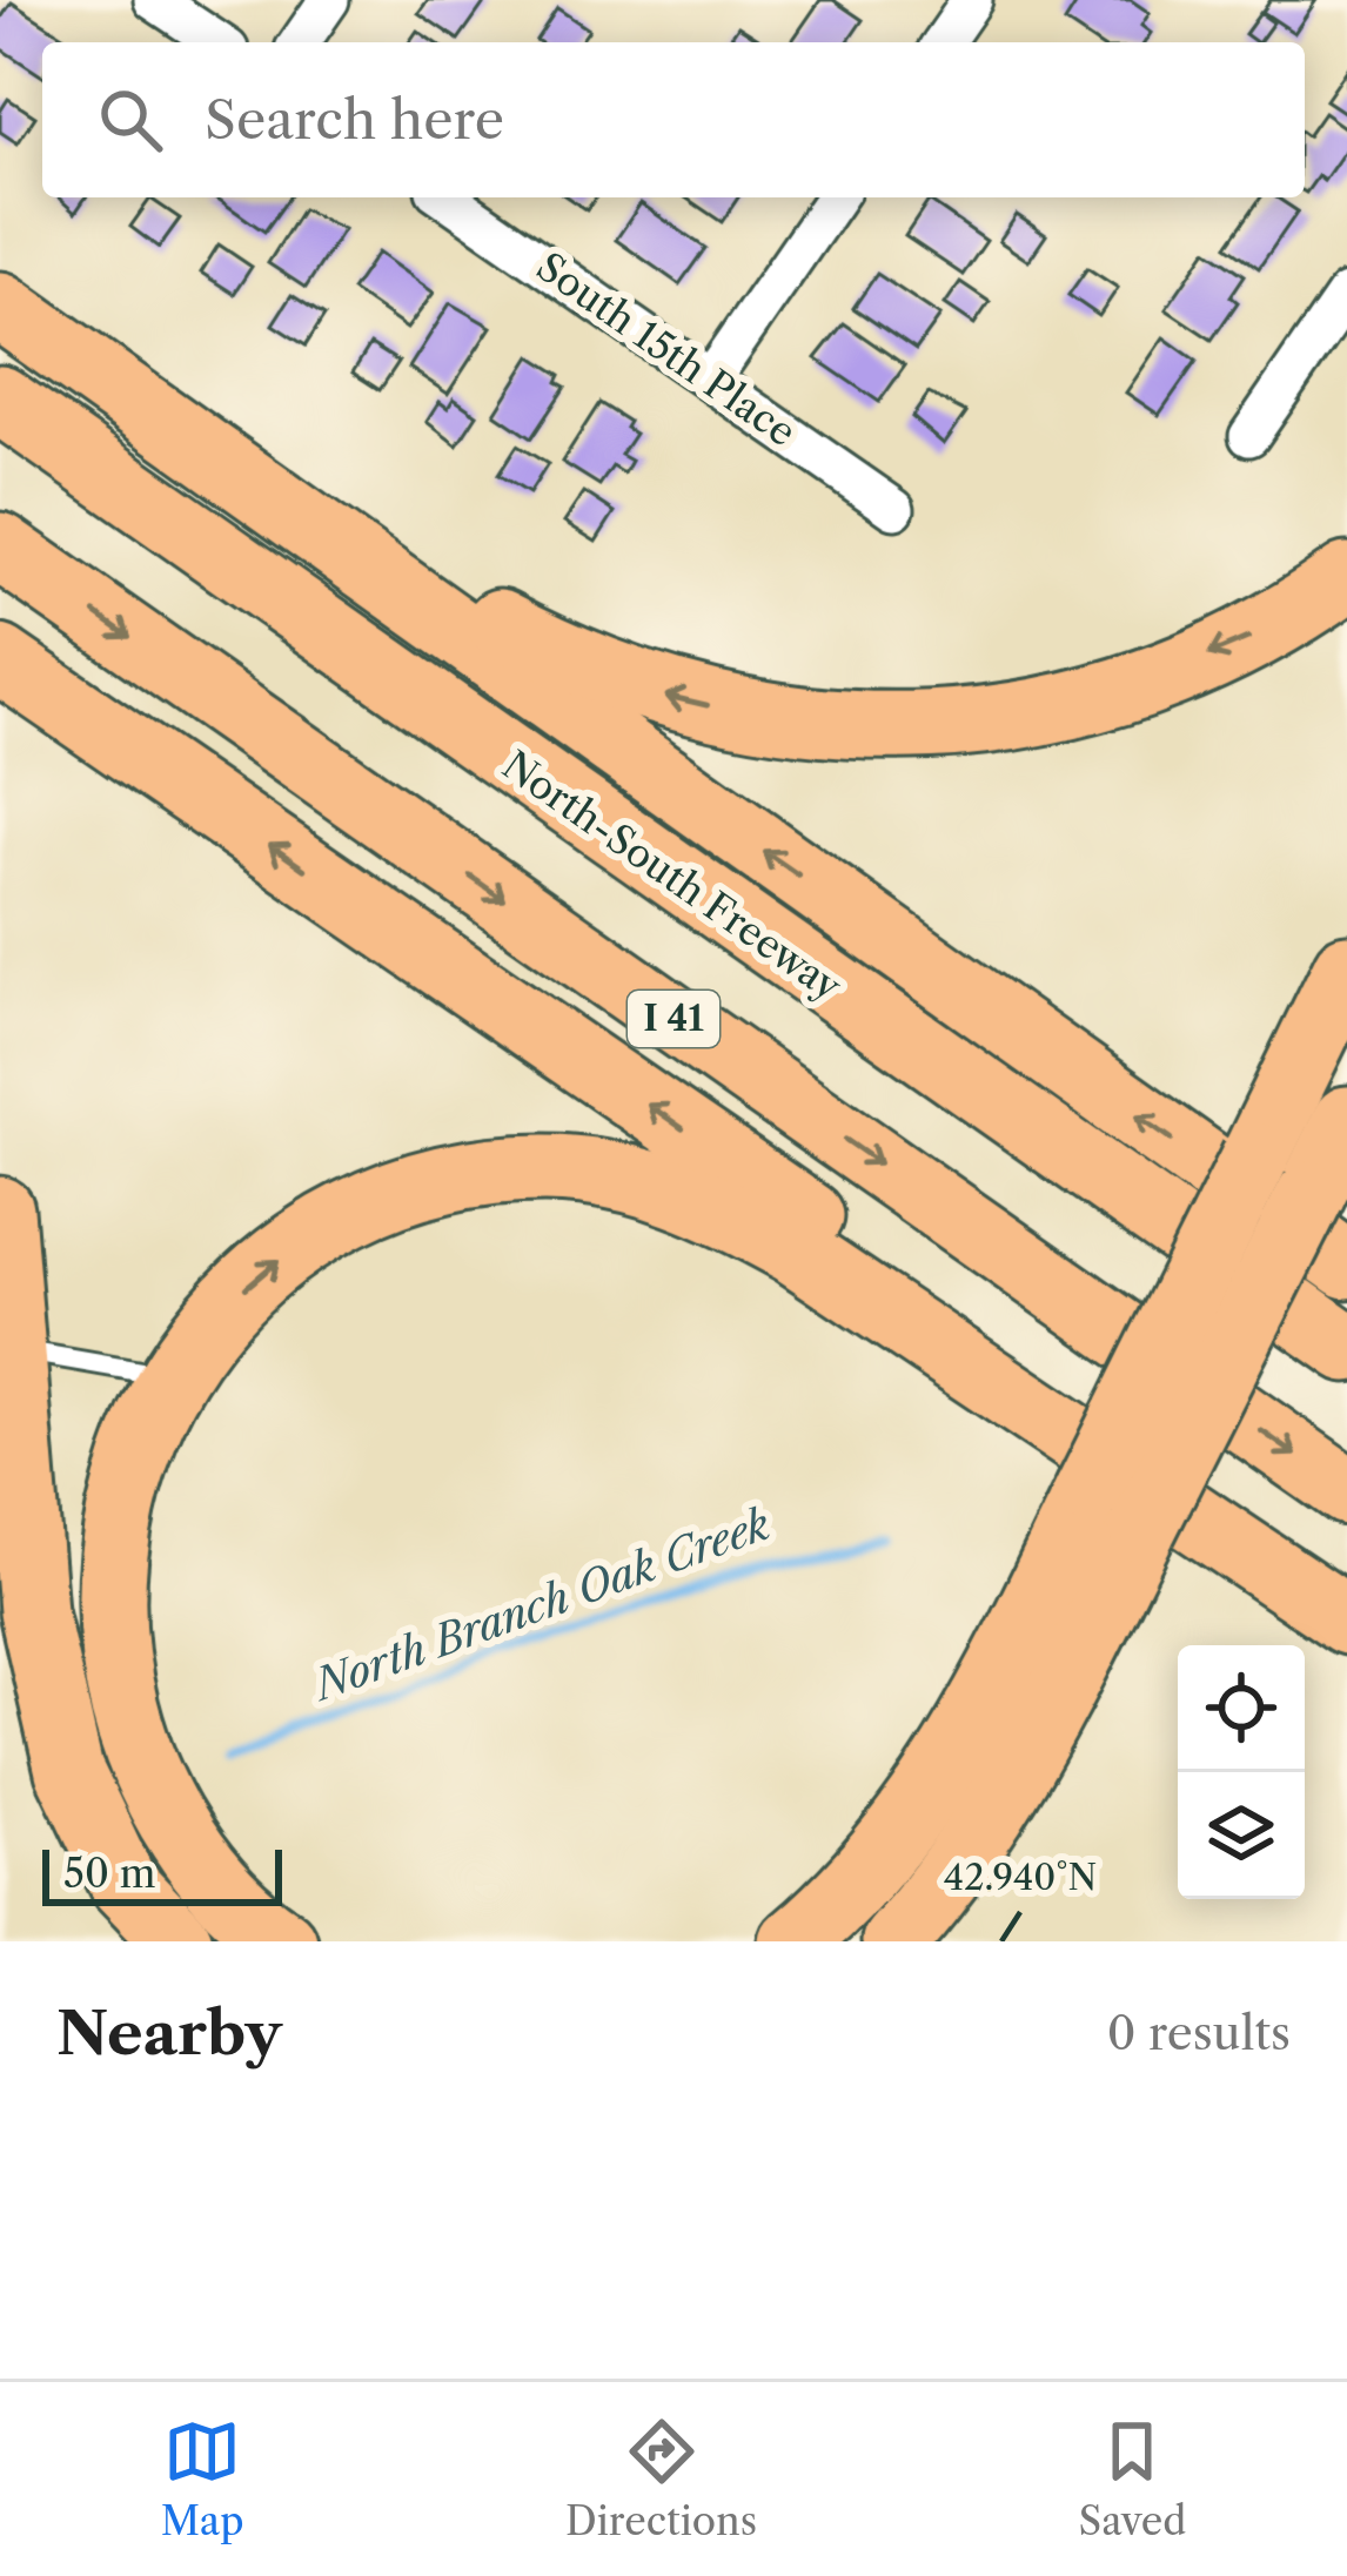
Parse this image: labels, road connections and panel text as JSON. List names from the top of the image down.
{
  "streets": {
    "highway": ["North-South Freeway", "I 41"],
    "street": ["South 15th Place"]
  },
  "water": ["North Branch Oak Creek"],
  "scale_bar": "50 m",
  "page": {
    "search": "Search here",
    "scale": "50 m",
    "heading": ["Nearby", "0 results"],
    "nav": ["Map", "Directions", "Saved"]
  },
  "coordinates": ["42.940°N"]
}
